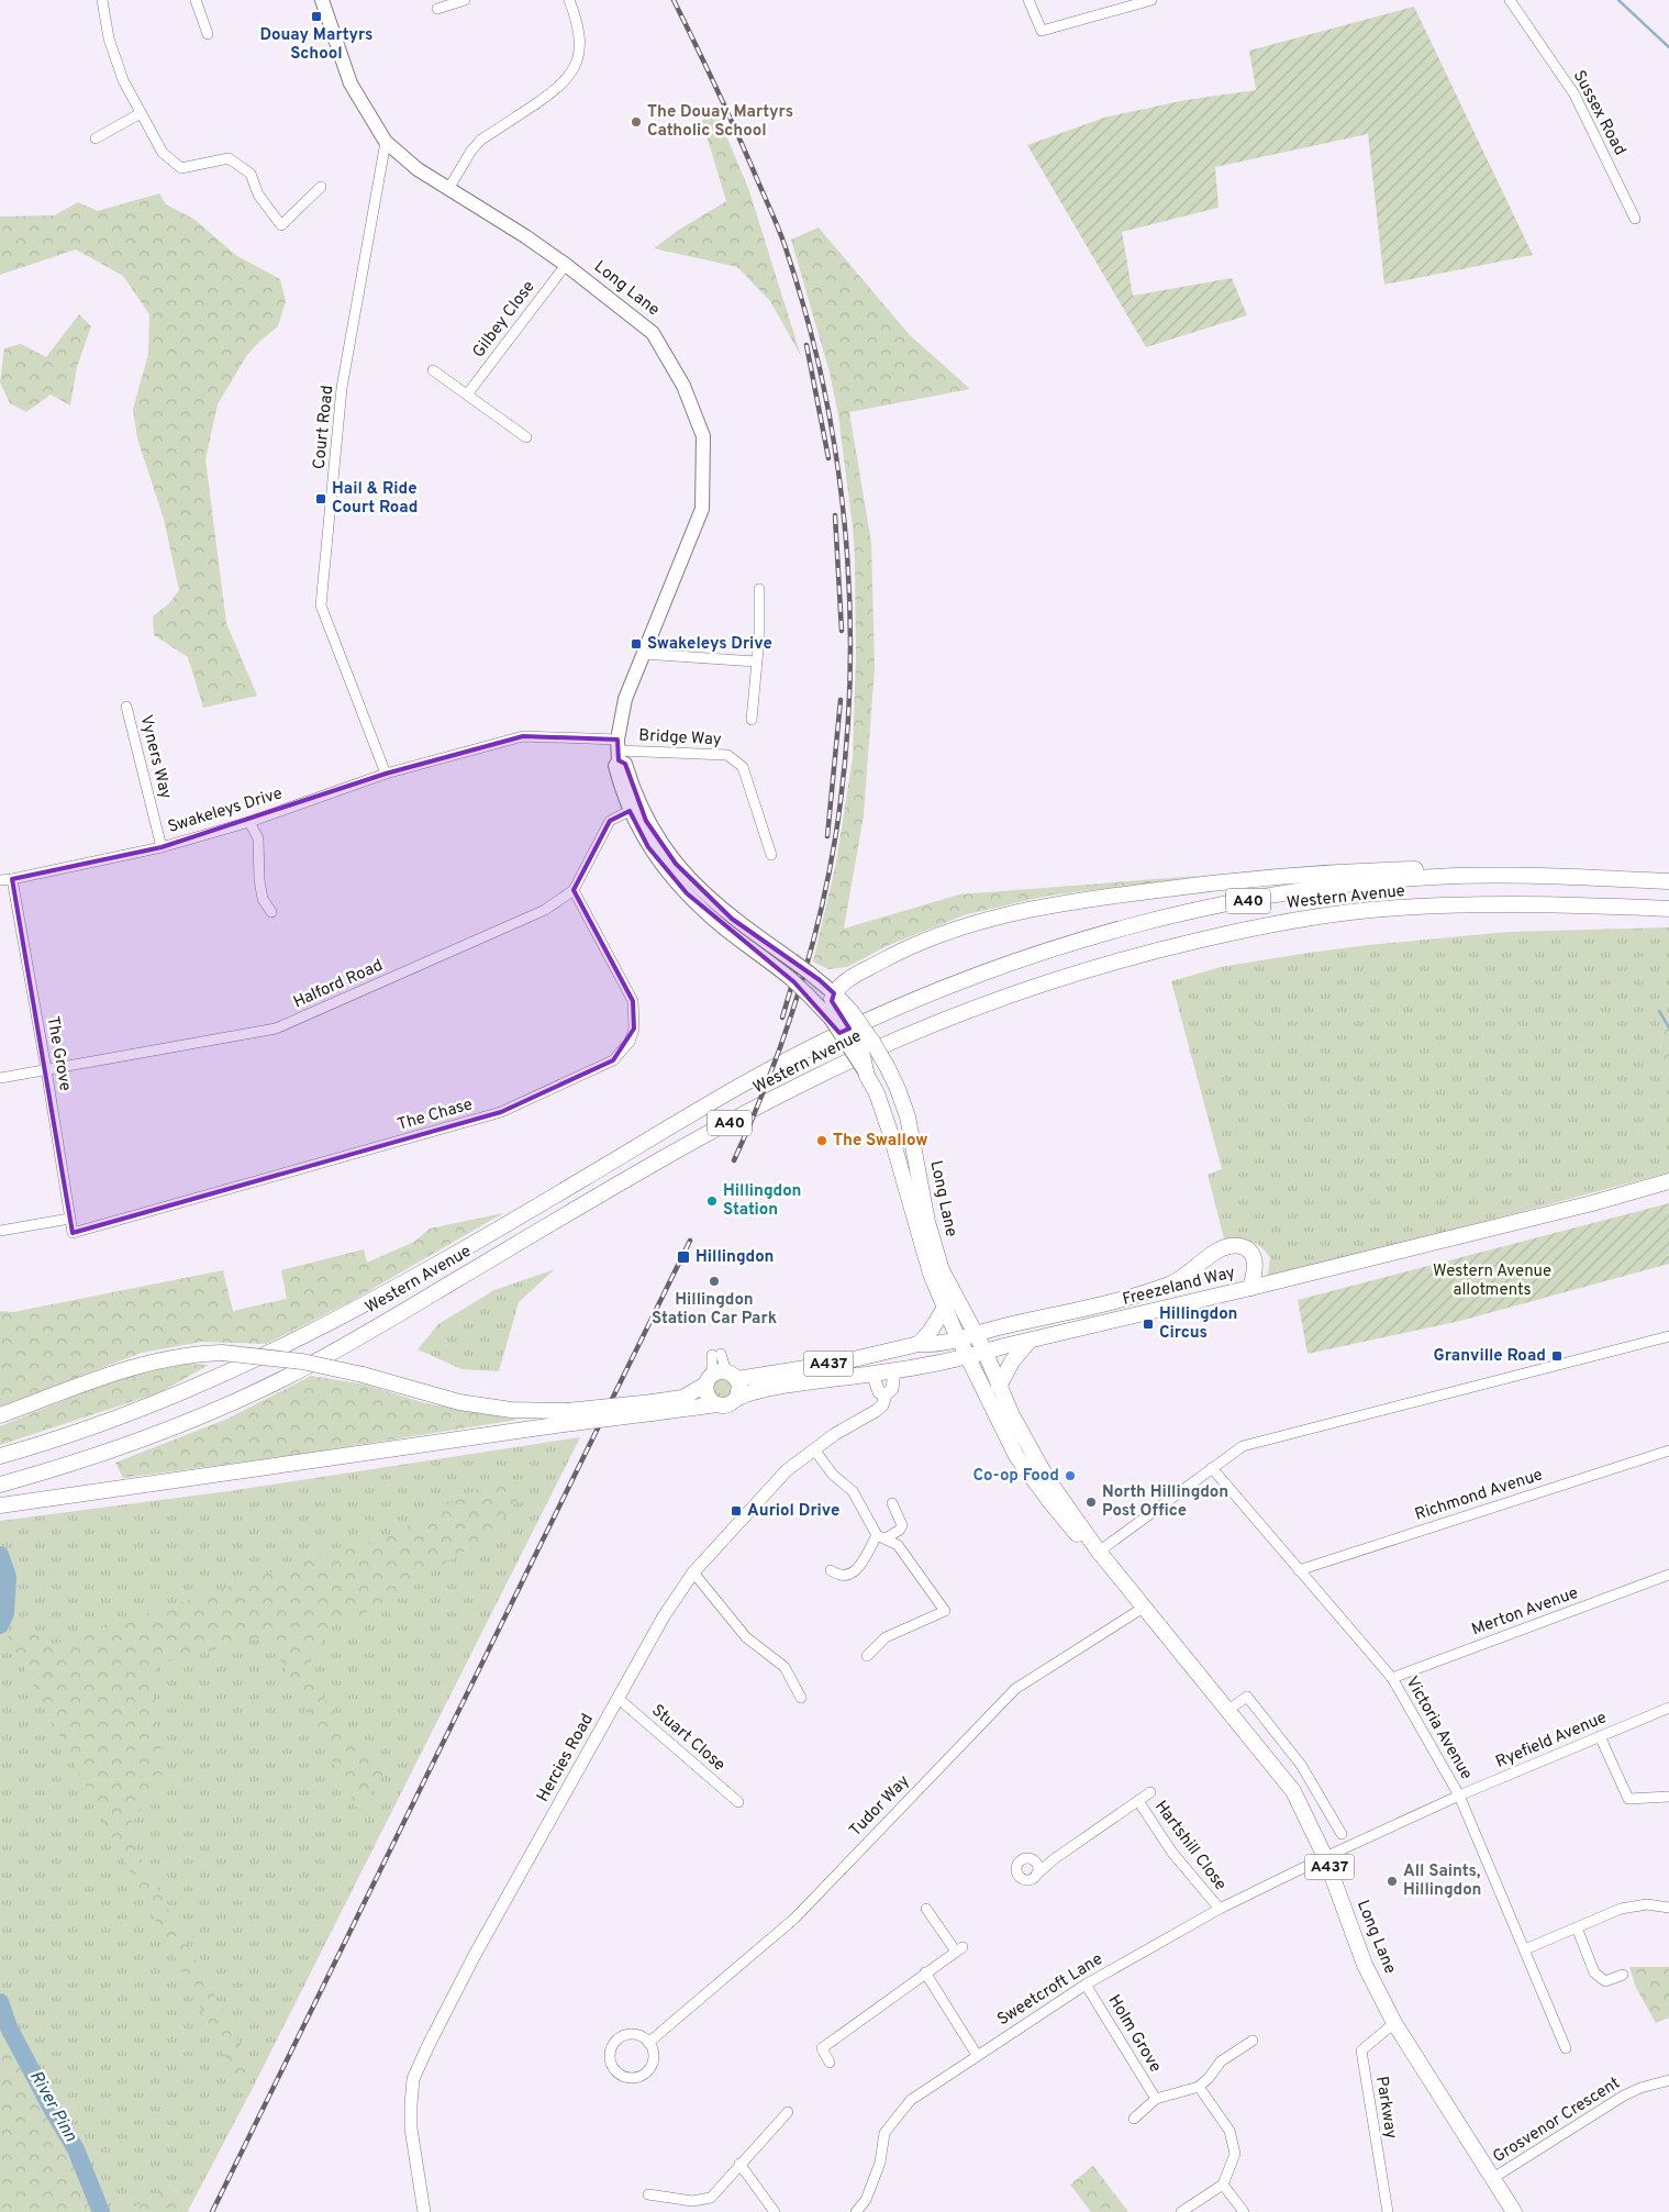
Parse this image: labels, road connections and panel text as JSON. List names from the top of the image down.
{
  "streets": {
    "main road": [
      "Long Lane",
      "Western Avenue",
      "A40",
      "Freezeland Way",
      "A437"
    ],
    "street": [
      "Sussex Road",
      "Gilbey Close",
      "Court Road",
      "Bridge Way",
      "Vyners Way",
      "Swakeleys Drive",
      "Halford Road",
      "The Grove",
      "The Chase",
      "Richmond Avenue",
      "Merton Avenue",
      "Victoria Avenue",
      "Stuart Close",
      "Ryefield Avenue",
      "Hercies Road",
      "Tudor Way",
      "Hartshill Close",
      "Sweetcroft Lane",
      "Holm Grove",
      "Parkway",
      "Grosvenor Crescent"
    ]
  },
  "crossings": [
    ["Long Lane", "Gilbey Close"],
    ["Long Lane", "Court Road"],
    ["Long Lane", "Bridge Way"],
    ["Long Lane", "Swakeleys Drive"],
    ["Long Lane", "Halford Road"],
    ["Long Lane", "Freezeland Way"],
    ["Long Lane", "A437"],
    ["Long Lane", "Ryefield Avenue"],
    ["Long Lane", "Tudor Way"],
    ["Long Lane", "Sweetcroft Lane"],
    ["Long Lane", "Parkway"],
    ["Long Lane", "Grosvenor Crescent"],
    ["Court Road", "Swakeleys Drive"],
    ["Bridge Way", "Swakeleys Drive"],
    ["Vyners Way", "Swakeleys Drive"],
    ["Swakeleys Drive", "The Grove"],
    ["Halford Road", "The Grove"],
    ["Halford Road", "The Chase"],
    ["The Grove", "The Chase"],
    ["Freezeland Way", "A437"],
    ["A437", "Hercies Road"],
    ["Richmond Avenue", "Victoria Avenue"],
    ["Merton Avenue", "Victoria Avenue"],
    ["Victoria Avenue", "Ryefield Avenue"],
    ["Stuart Close", "Hercies Road"],
    ["Ryefield Avenue", "Sweetcroft Lane"],
    ["Hartshill Close", "Sweetcroft Lane"],
    ["Sweetcroft Lane", "Holm Grove"]
  ],
  "water": ["River Pinn"],
  "parks": ["Western Avenue allotments"],
  "places": {
    "transit": [
      "Douay Martyrs School",
      "Hail & Ride Court Road",
      "Swakeleys Drive",
      "Hillingdon",
      "Hillingdon Circus",
      "Granville Road",
      "Auriol Drive"
    ],
    "other": [
      "The Douay Martyrs Catholic School",
      "The Swallow",
      "Hillingdon Station",
      "Hillingdon Station Car Park",
      "Co-op Food",
      "North Hillingdon Post Office",
      "All Saints, Hillingdon"
    ]
  }
}
